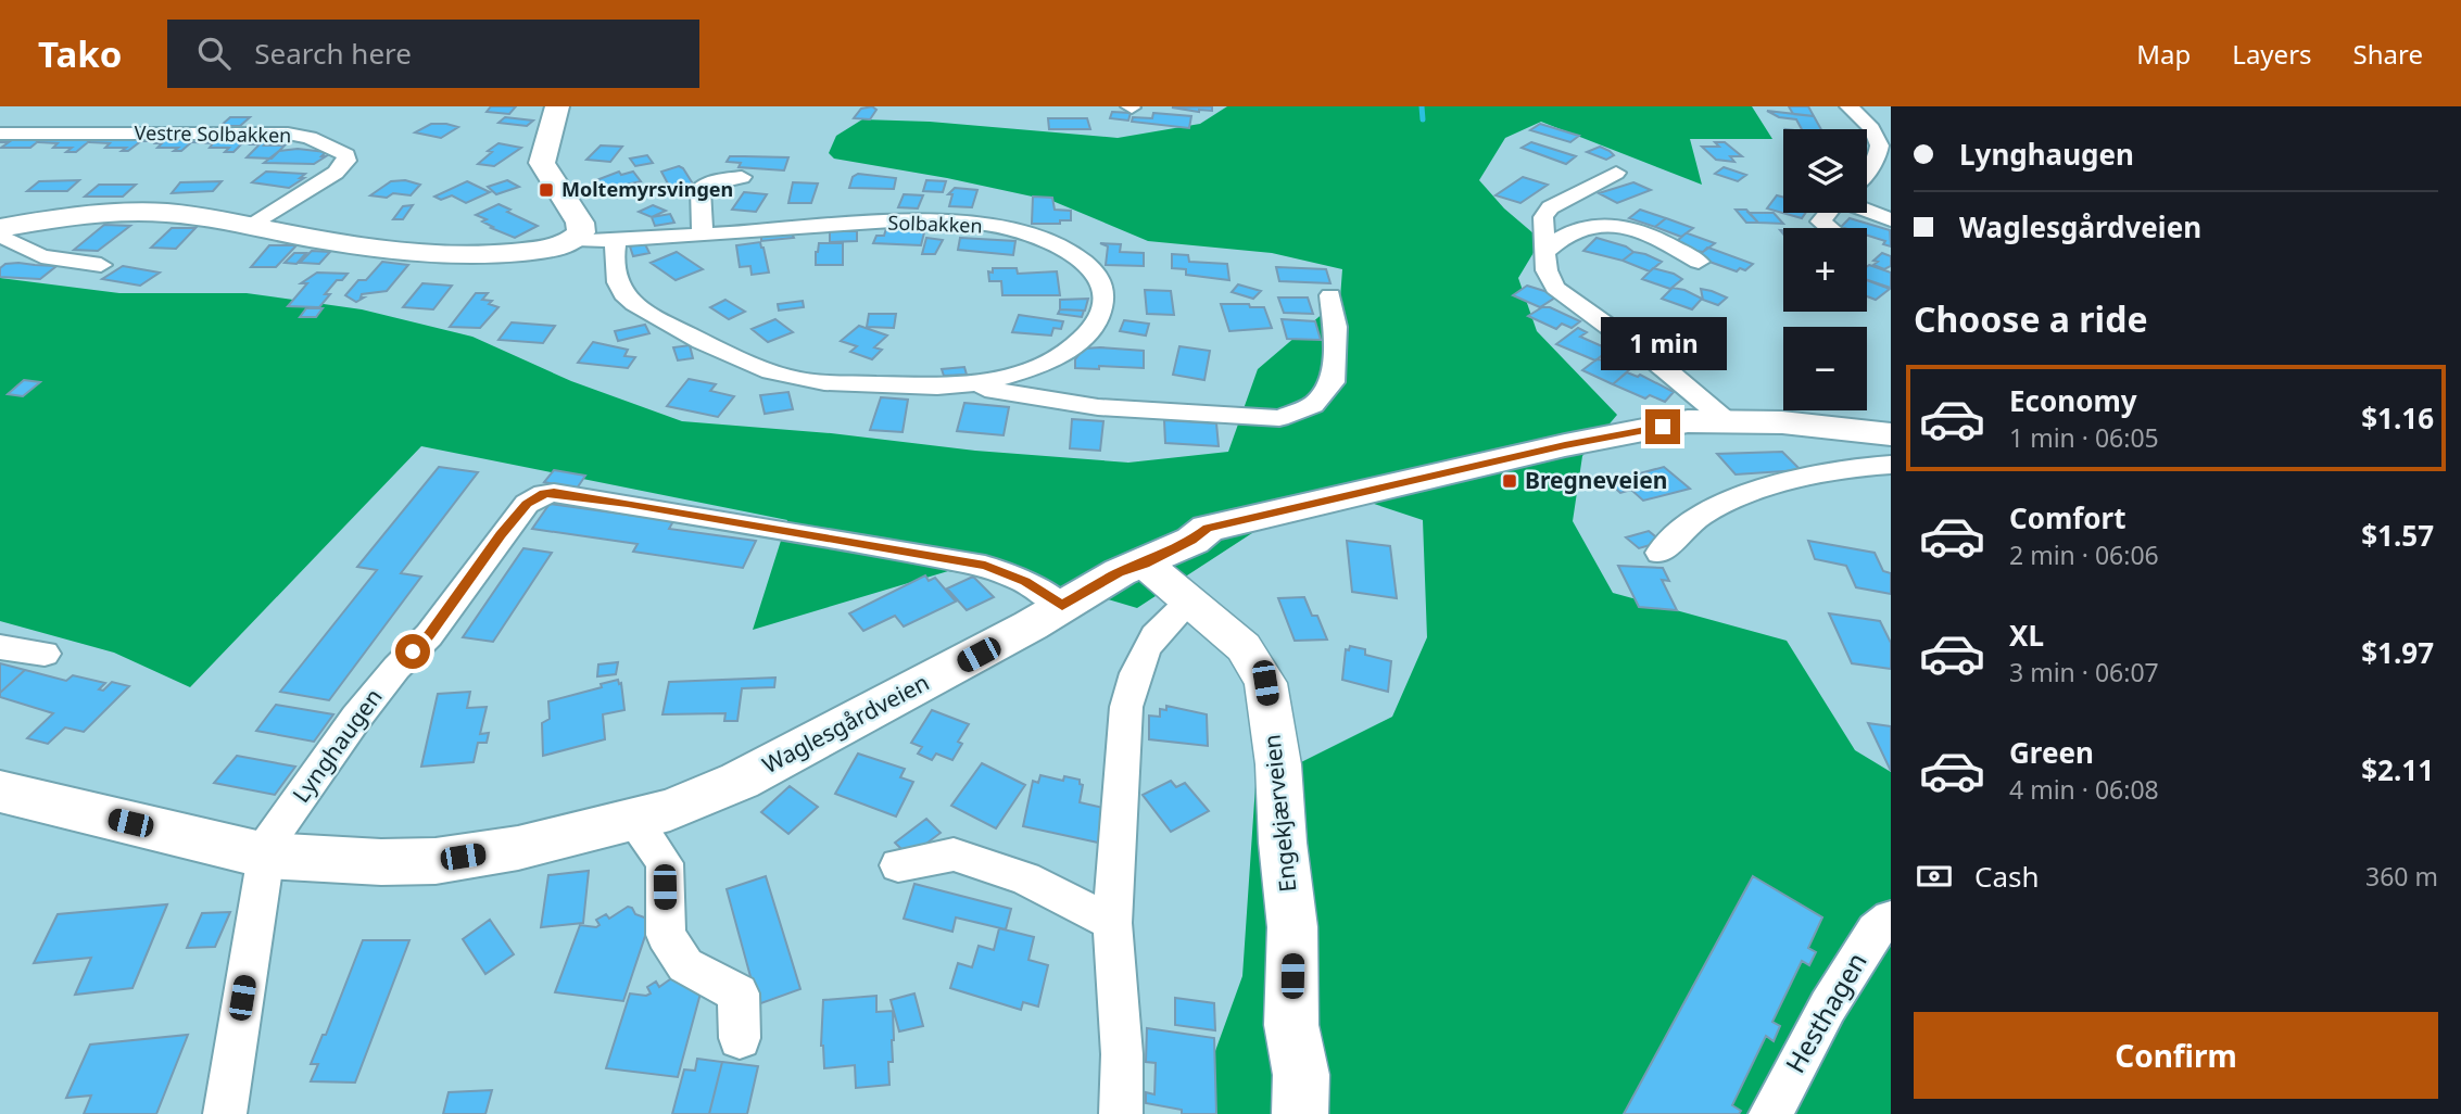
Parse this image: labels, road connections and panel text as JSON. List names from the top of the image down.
{
  "streets": {
    "main road": ["Waglesgårdveien"],
    "street": [
      "Vestre Solbakken",
      "Solbakken",
      "Lynghaugen",
      "Engekjærveien",
      "Hesthagen"
    ]
  },
  "crossings": [
    ["Waglesgårdveien", "Lynghaugen"],
    ["Waglesgårdveien", "Engekjærveien"]
  ],
  "places": {
    "transit": ["Moltemyrsvingen", "Bregneveien"]
  },
  "page": {
    "header": "Tako",
    "search": "Search here",
    "nav": ["Map", "Layers", "Share"],
    "banner": ["Lynghaugen", "Waglesgårdveien"],
    "map_buttons": ["+", "−"],
    "heading": "Choose a ride",
    "bubble": "1 min",
    "list": [
      {
        "name": "Economy",
        "note": "1 min · 06:05",
        "value": "$1.16"
      },
      {
        "name": "Comfort",
        "note": "2 min · 06:06",
        "value": "$1.57"
      },
      {
        "name": "XL",
        "note": "3 min · 06:07",
        "value": "$1.97"
      },
      {
        "name": "Green",
        "note": "4 min · 06:08",
        "value": "$2.11"
      }
    ],
    "pay": ["Cash", "360 m"],
    "buttons": "Confirm"
  }
}
